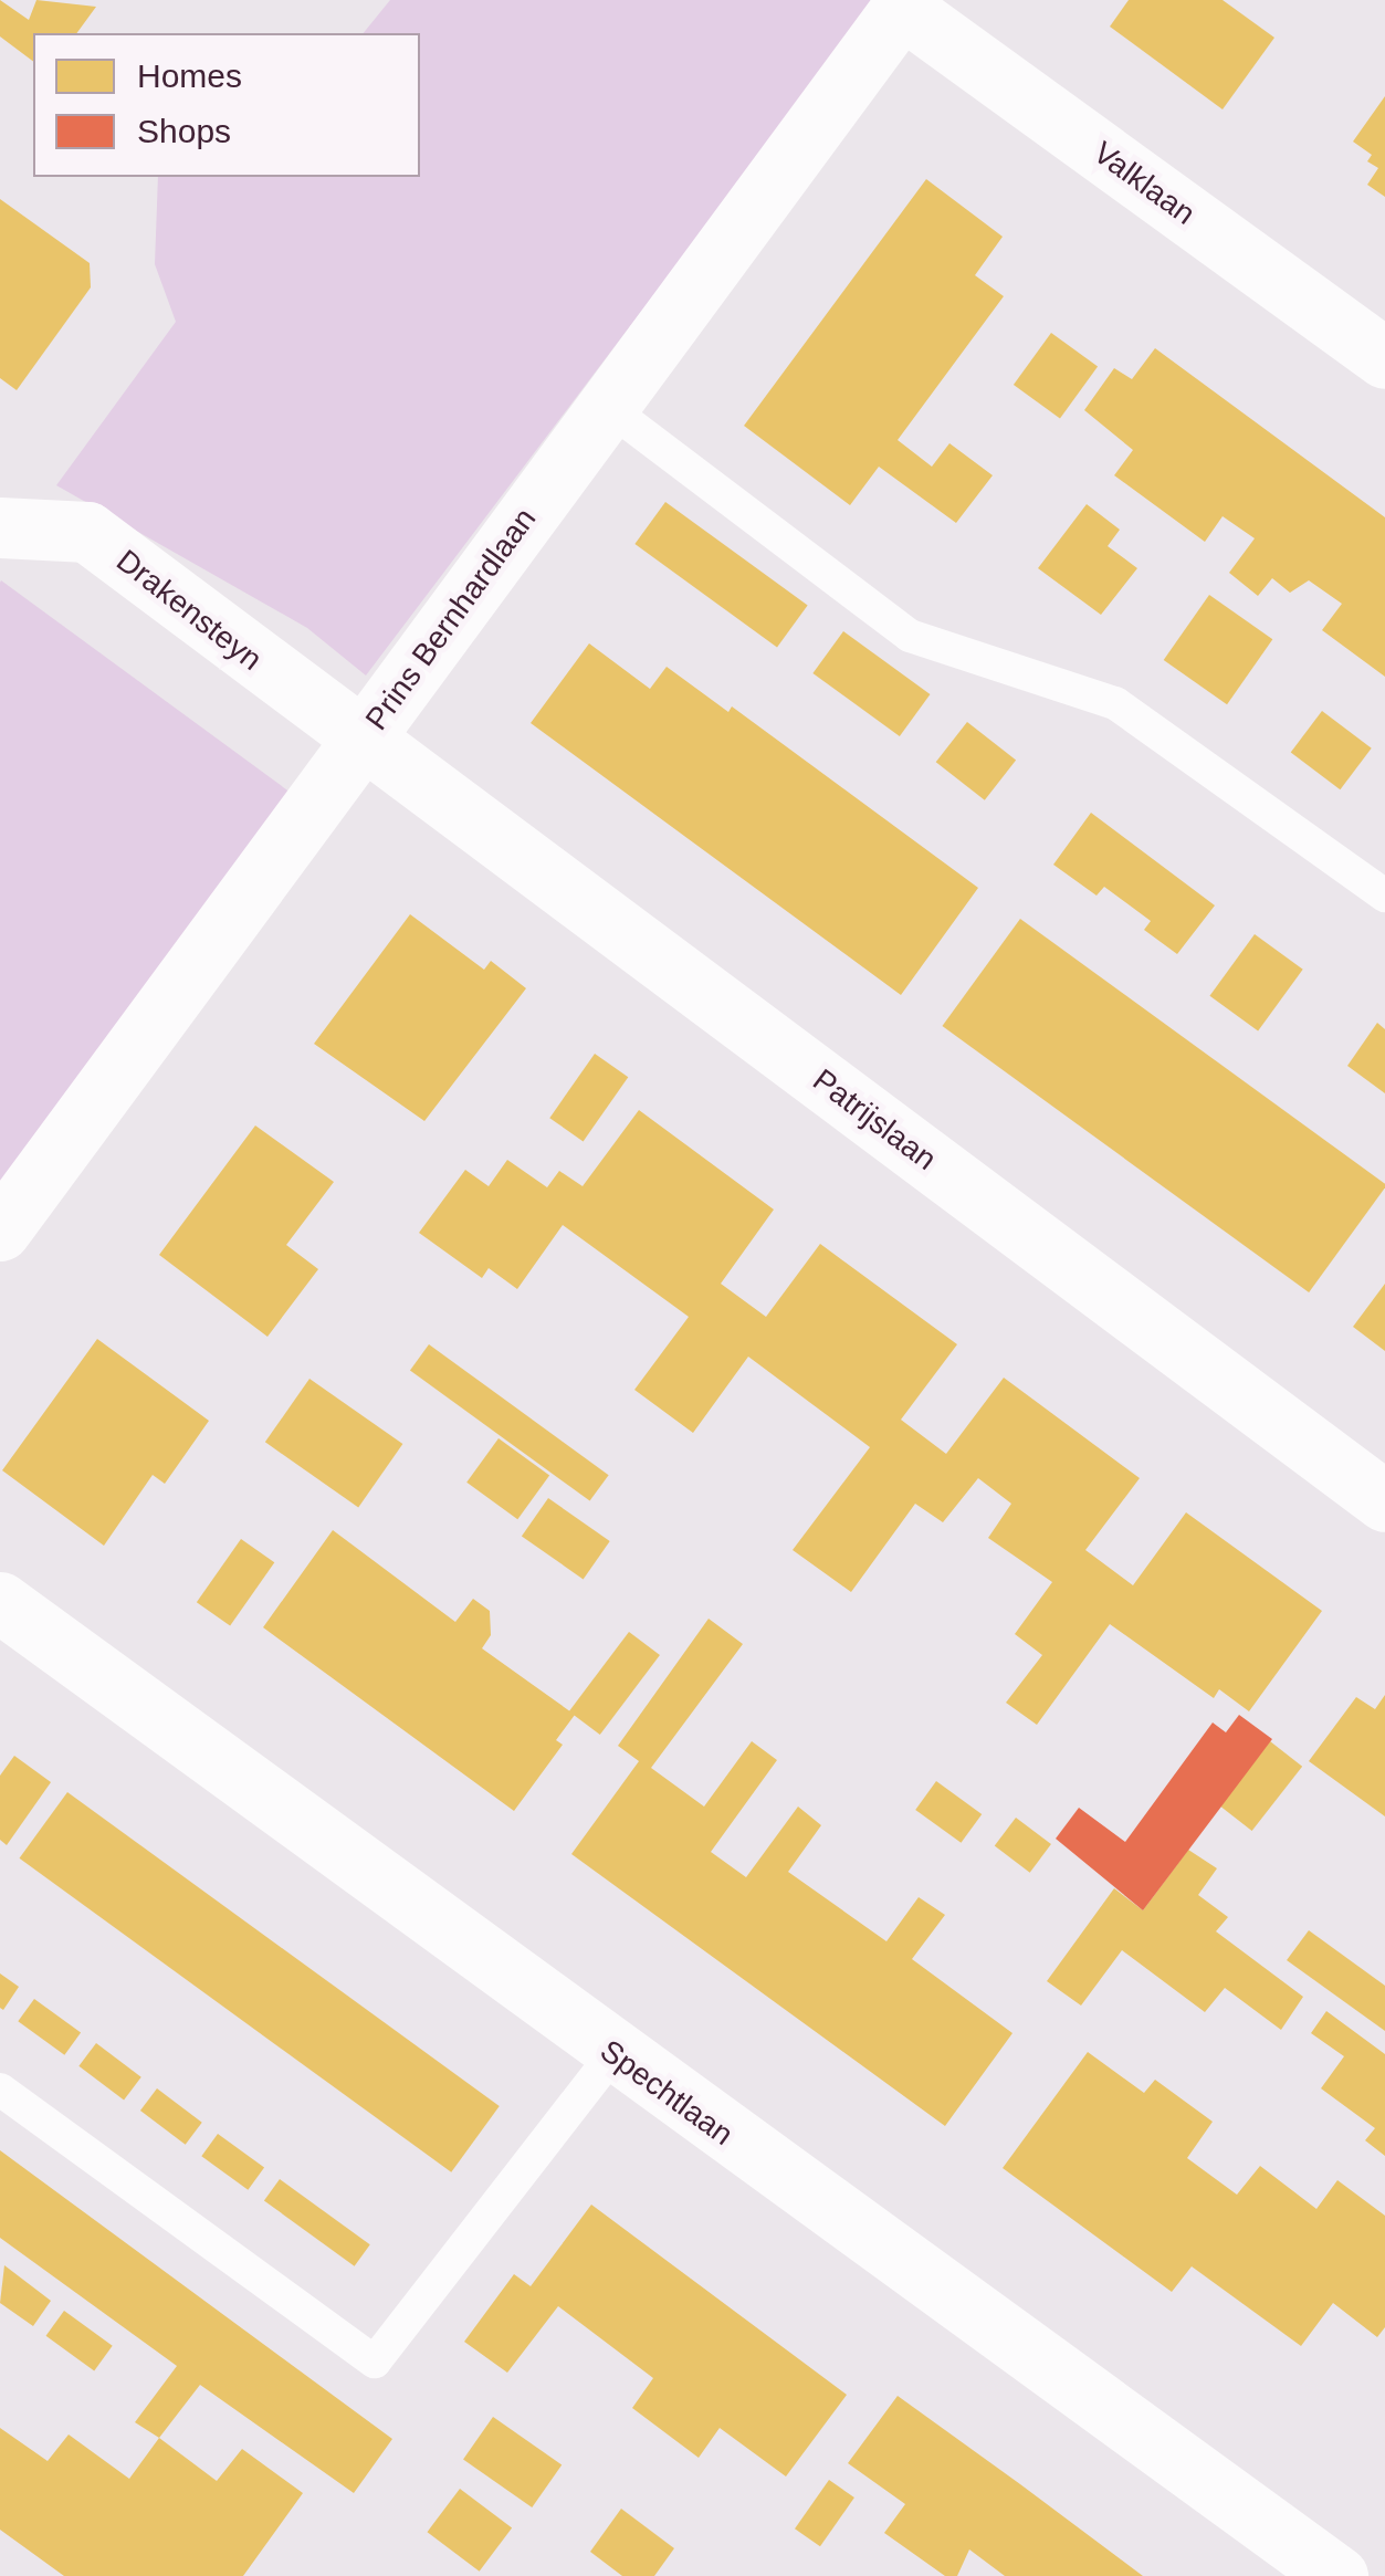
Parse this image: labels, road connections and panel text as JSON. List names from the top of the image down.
{
  "streets": {
    "street": [
      "Valklaan",
      "Drakensteyn",
      "Prins Bernhardlaan",
      "Patrijslaan",
      "Spechtlaan"
    ]
  },
  "crossings": [
    ["Valklaan", "Prins Bernhardlaan"],
    ["Drakensteyn", "Prins Bernhardlaan"],
    ["Drakensteyn", "Patrijslaan"],
    ["Prins Bernhardlaan", "Patrijslaan"]
  ],
  "legend": ["Homes", "Shops"]
}
